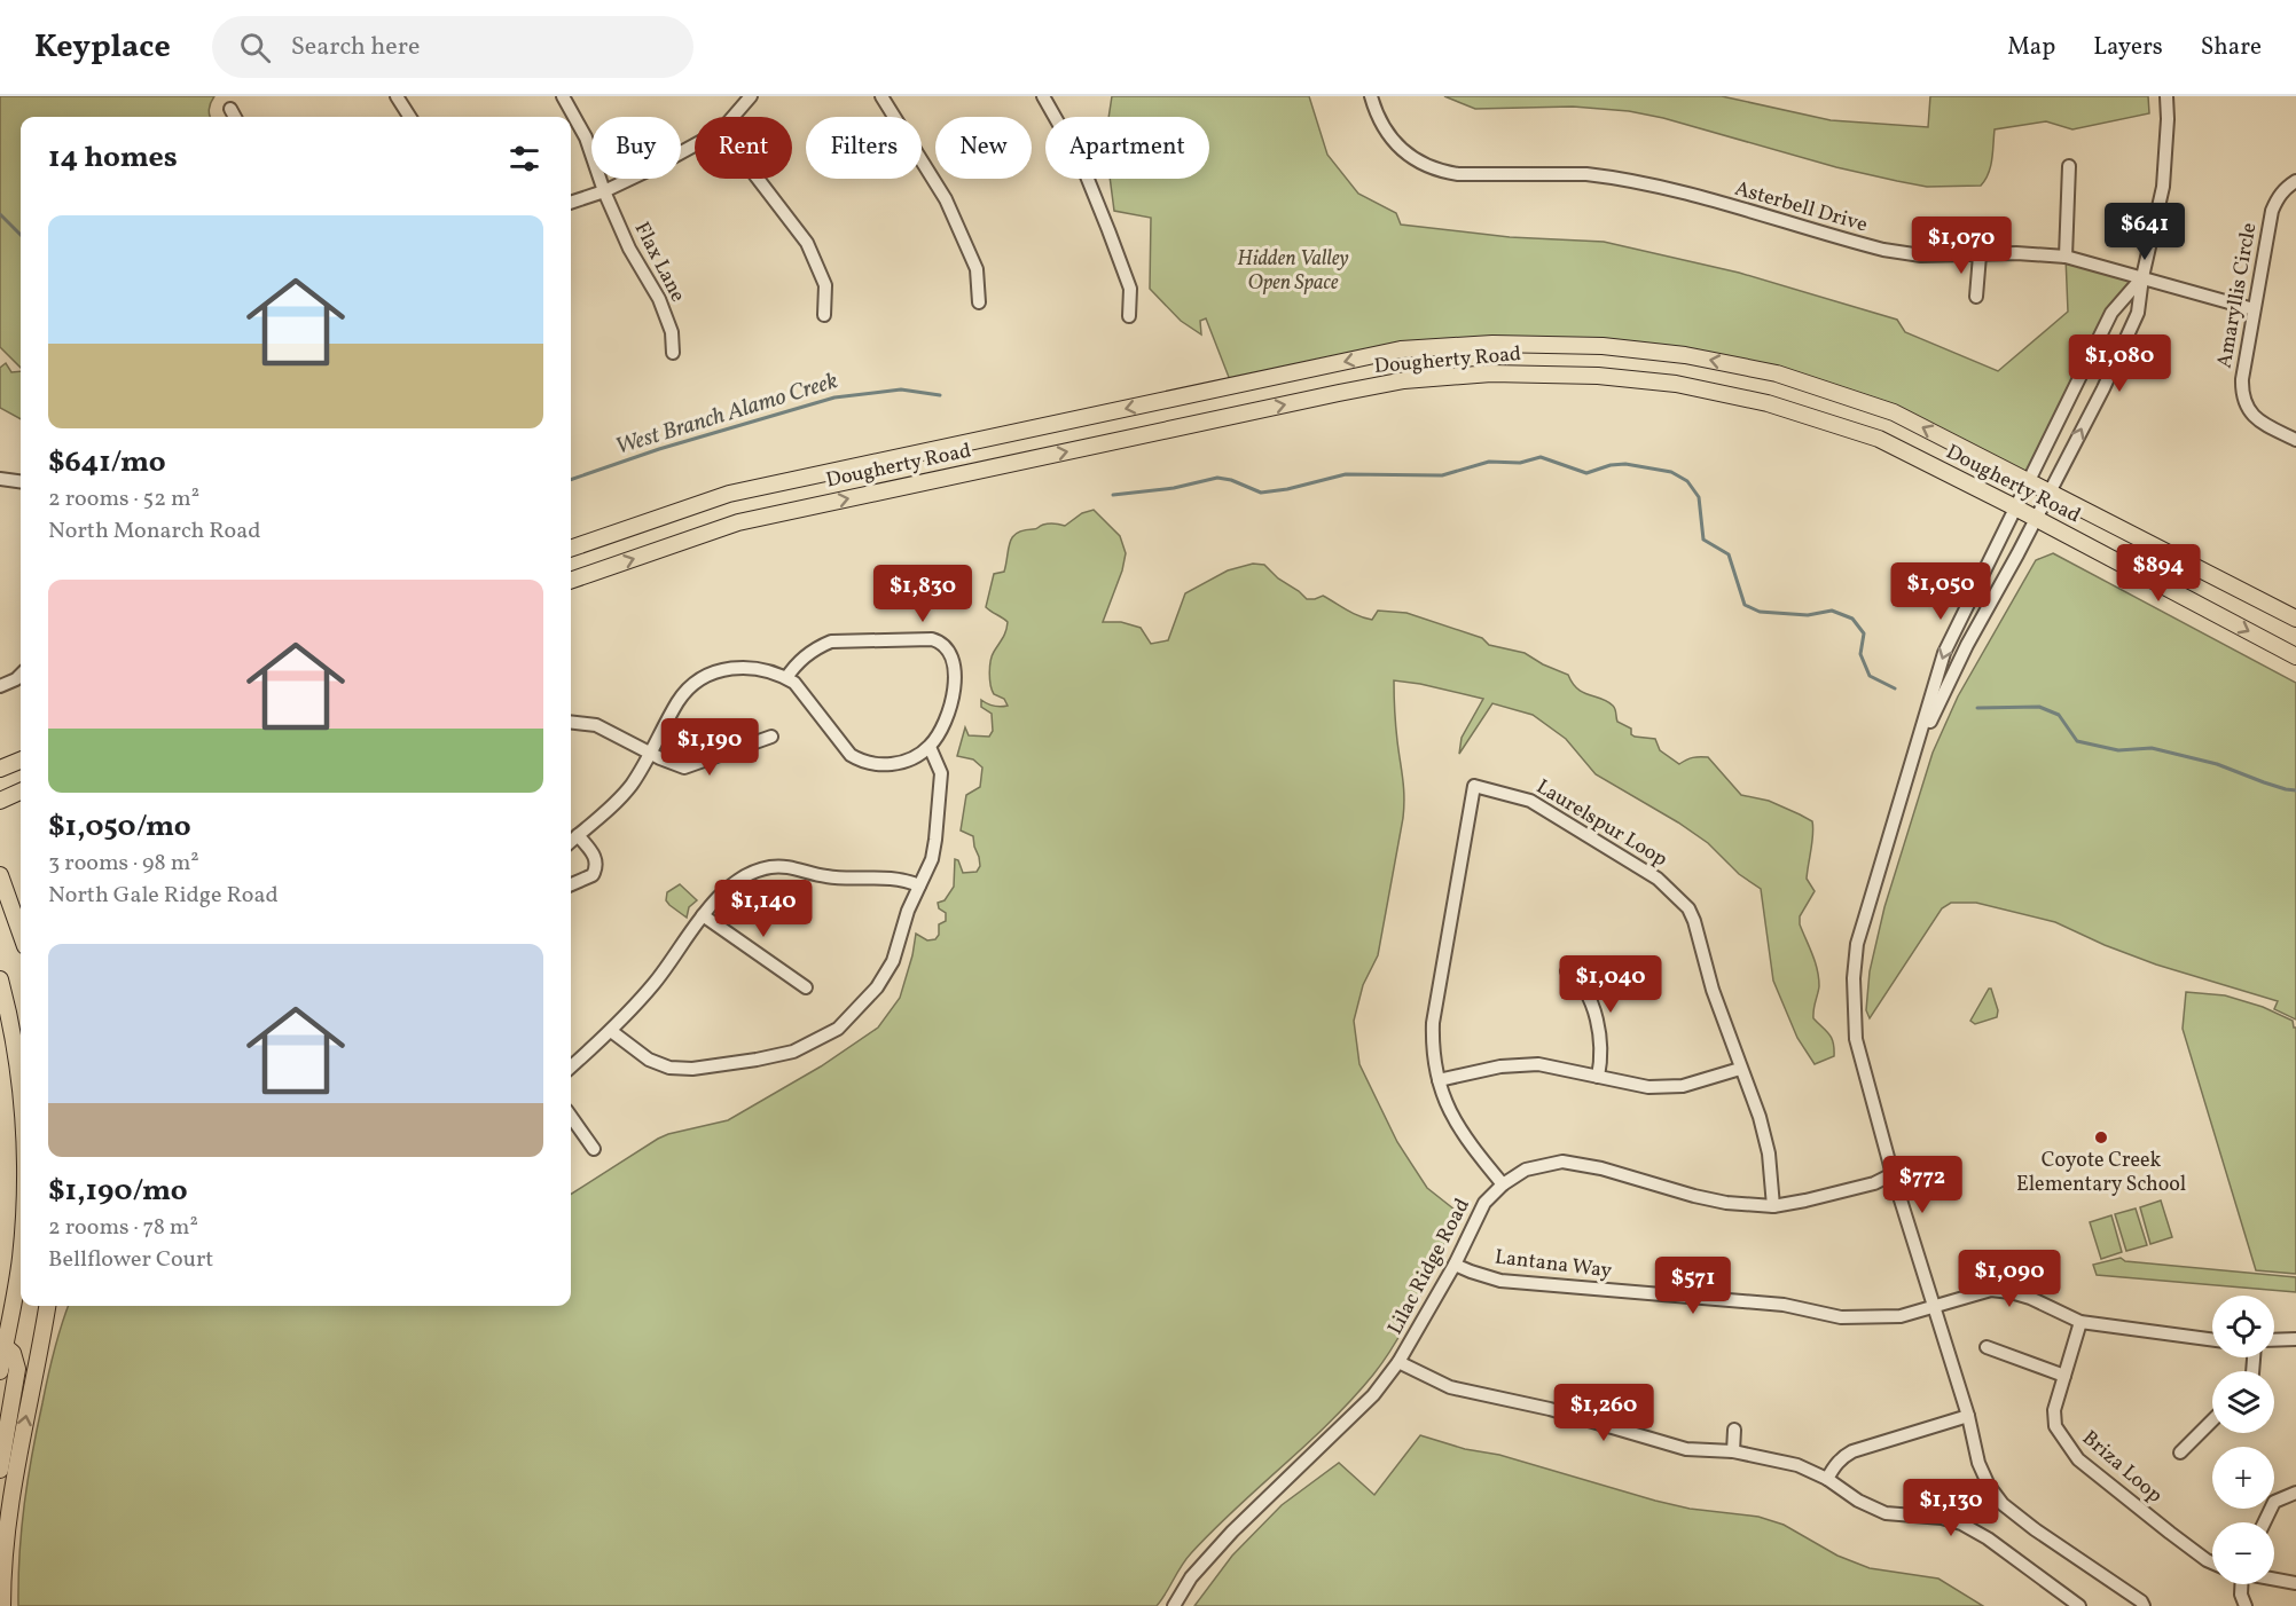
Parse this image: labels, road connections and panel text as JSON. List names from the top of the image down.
{
  "streets": {
    "main road": ["Dougherty Road"],
    "street": [
      "Asterbell Drive",
      "Flax Lane",
      "Amaryllis Circle",
      "Laurelspur Loop",
      "Lantana Way",
      "Lilac Ridge Road",
      "Briza Loop"
    ]
  },
  "crossings": [
    ["Asterbell Drive", "Amaryllis Circle"],
    ["Laurelspur Loop", "Lilac Ridge Road"],
    ["Lantana Way", "Lilac Ridge Road"]
  ],
  "water": ["West Branch Alamo Creek"],
  "parks": ["Hidden Valley Open Space"],
  "places": ["Coyote Creek Elementary School"],
  "page": {
    "header": "Keyplace",
    "search": "Search here",
    "nav": ["Map", "Layers", "Share"],
    "chip": [
      "Buy",
      "Rent",
      "Filters",
      "New",
      "Apartment"
    ],
    "heading": "14 homes",
    "list": [
      {
        "name": "$641/mo",
        "note": "2 rooms · 52 m² · North Monarch Road"
      },
      {
        "name": "$1,050/mo",
        "note": "3 rooms · 98 m² · North Gale Ridge Road"
      },
      {
        "name": "$1,190/mo",
        "note": "2 rooms · 78 m² · Bellflower Court"
      }
    ],
    "price": [
      "$641",
      "$1,070",
      "$1,080",
      "$894",
      "$1,050",
      "$1,830",
      "$1,190",
      "$1,140",
      "$1,040",
      "$772",
      "$1,090",
      "$571",
      "$1,260",
      "$1,130"
    ],
    "map_buttons": ["+", "−"]
  }
}
